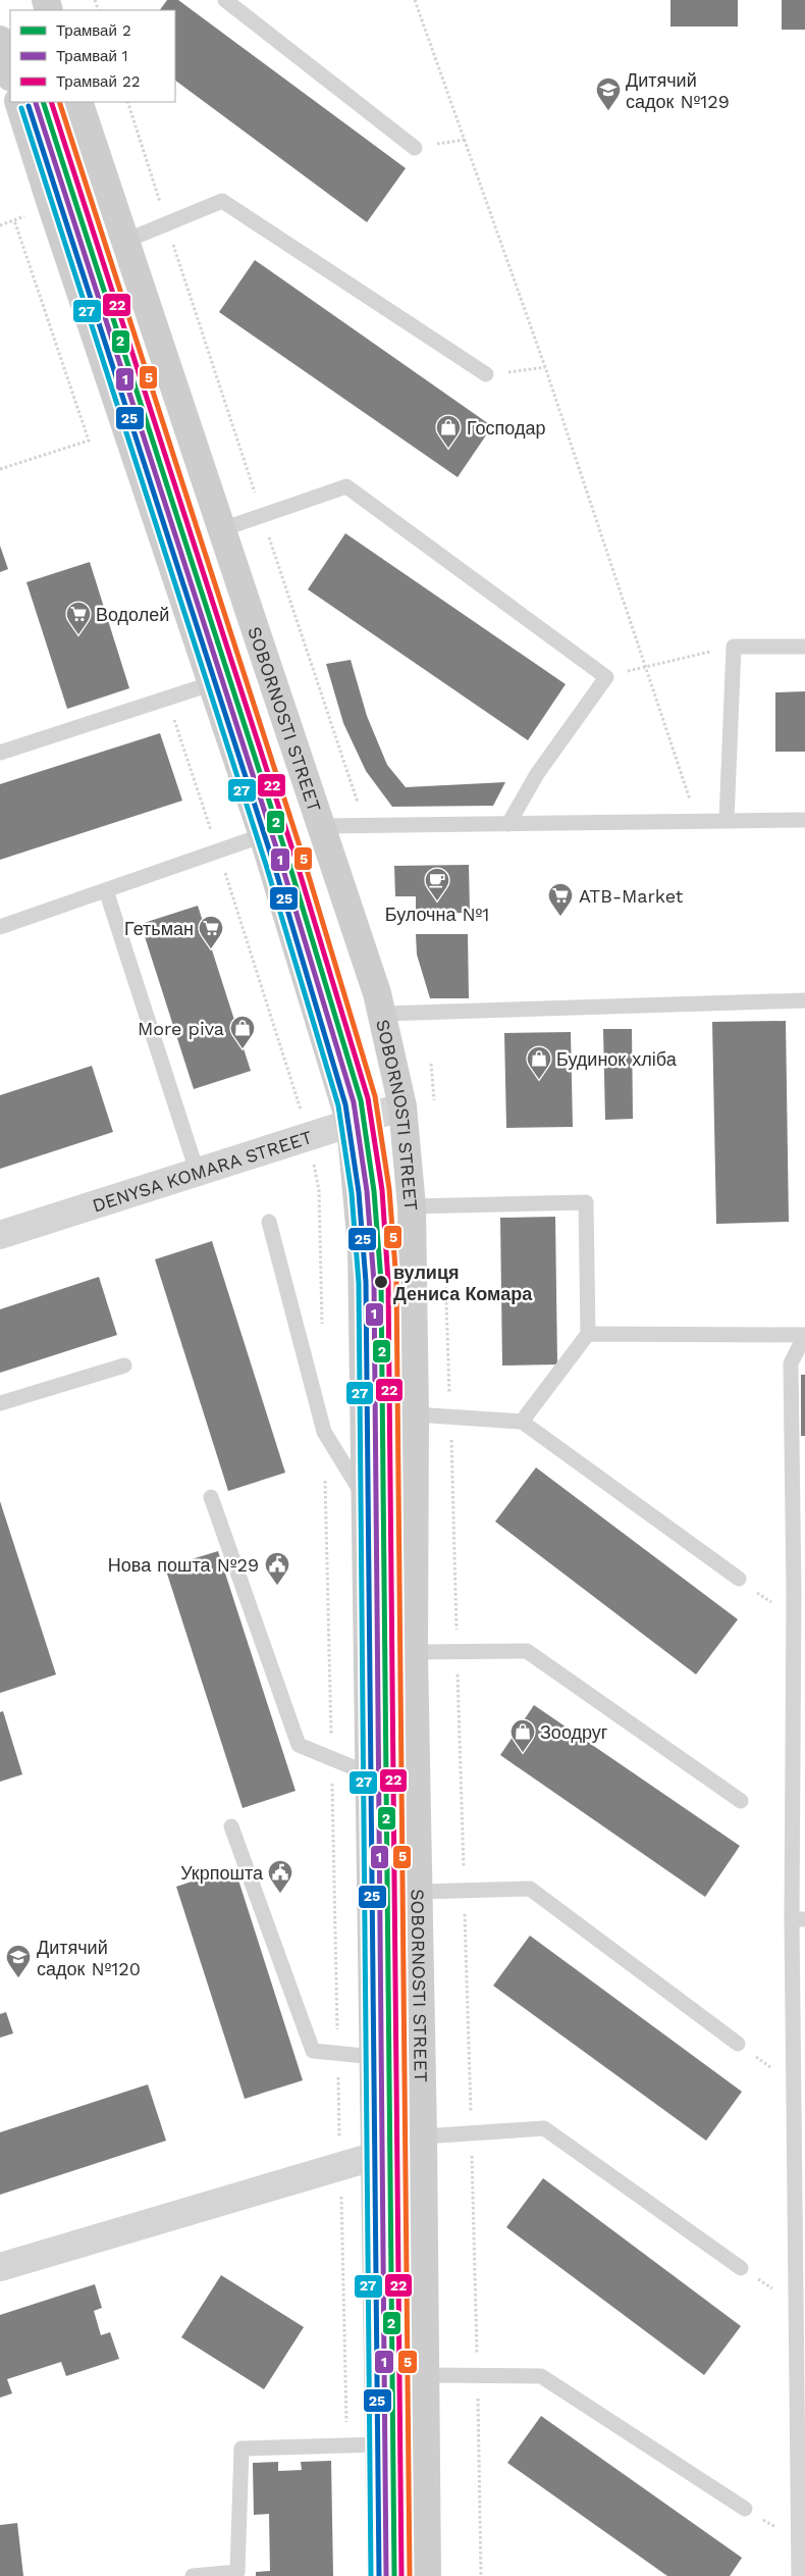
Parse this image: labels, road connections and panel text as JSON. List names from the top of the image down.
{
  "streets": {
    "main road": ["SOBORNOSTI STREET"],
    "street": ["DENYSA KOMARA STREET"]
  },
  "crossings": [
    ["SOBORNOSTI STREET", "DENYSA KOMARA STREET"]
  ],
  "places": {
    "school or university": ["Дитячий садок №129", "Дитячий садок №120"],
    "shop": [
      "Господар",
      "More piva",
      "Будинок хліба",
      "Зоодруг"
    ],
    "supermarket": ["Водолей", "ATB-Market", "Гетьман"],
    "cafe": ["Булочна №1"],
    "other": ["вулиця Дениса Комара"],
    "public building": ["Нова пошта №29", "Укрпошта"]
  },
  "lines": [
    "tram line 2",
    "tram line 22",
    "transit line 5",
    "tram line 1",
    "transit line 25",
    "transit line 27"
  ],
  "legend": ["Трамвай 2", "Трамвай 1", "Трамвай 22"]
}
